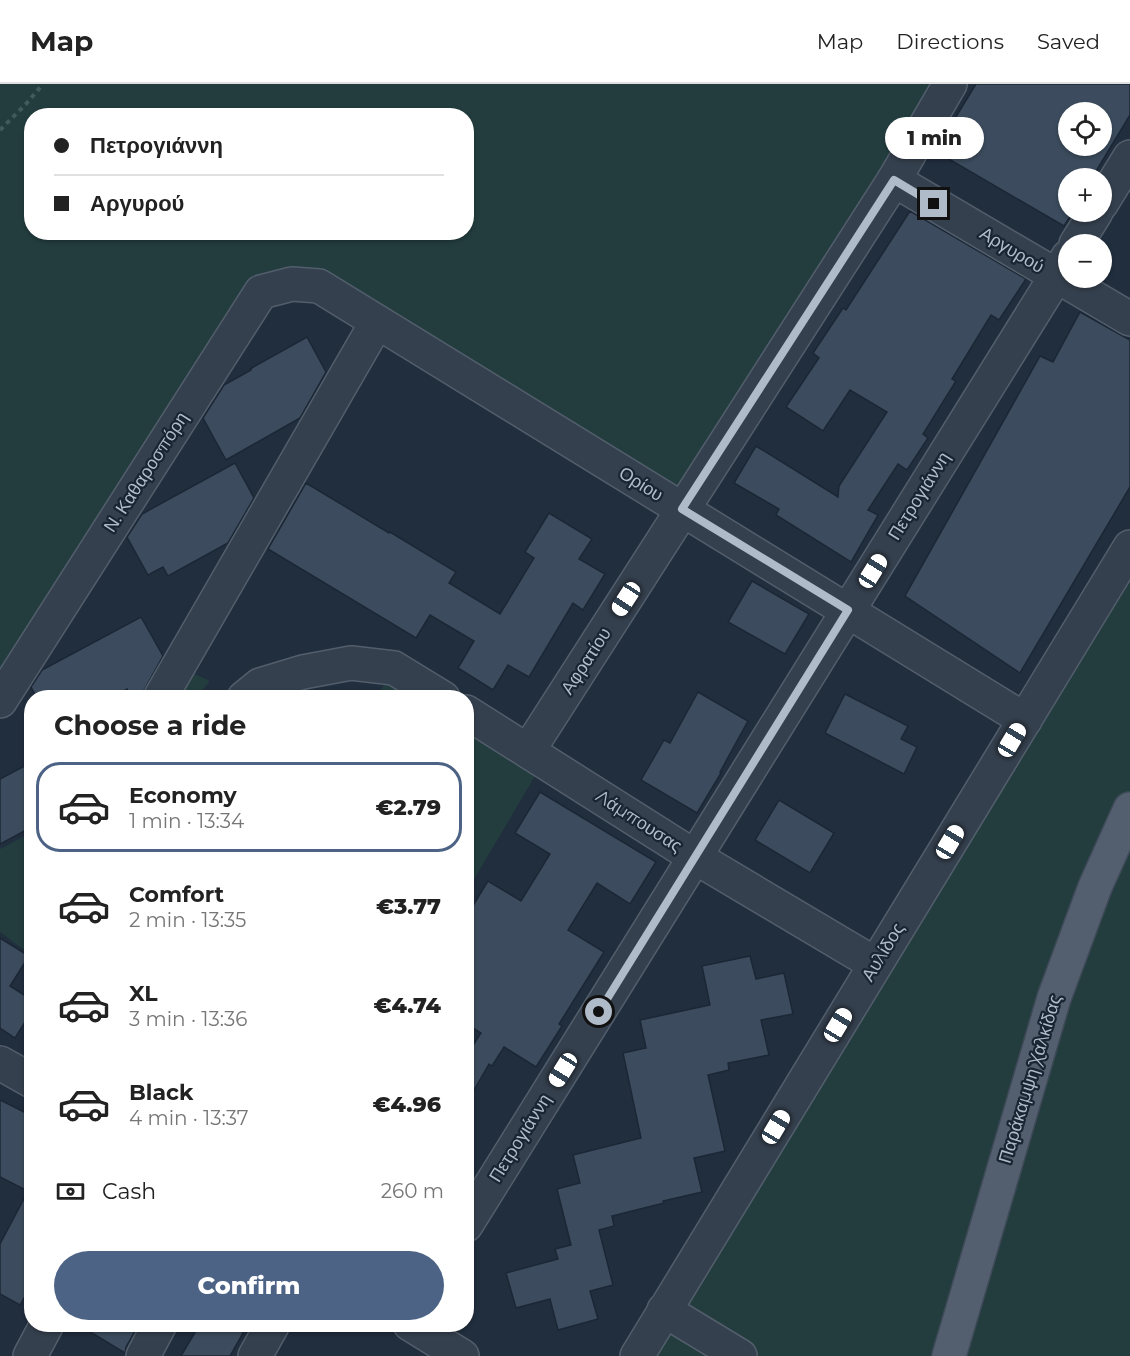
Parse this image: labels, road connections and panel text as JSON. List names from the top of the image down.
{
  "streets": {
    "main road": ["Παράκαμψη Χαλκίδας"],
    "street": [
      "Αργυρού",
      "Ν. Καθαροσπόρη",
      "Ορίου",
      "Πετρογιάννη",
      "Αφρατίου",
      "Λάμπουσας",
      "Αυλίδος"
    ]
  },
  "crossings": [
    ["Αργυρού", "Αφρατίου"],
    ["Ν. Καθαροσπόρη", "Ορίου"],
    ["Ορίου", "Πετρογιάννη"],
    ["Ορίου", "Αφρατίου"],
    ["Ορίου", "Αυλίδος"],
    ["Πετρογιάννη", "Λάμπουσας"],
    ["Αφρατίου", "Λάμπουσας"],
    ["Λάμπουσας", "Αυλίδος"]
  ],
  "page": {
    "header": "Map",
    "nav": ["Map", "Directions", "Saved"],
    "map_buttons": ["+", "−"],
    "banner": ["Πετρογιάννη", "Αργυρού"],
    "bubble": "1 min",
    "heading": "Choose a ride",
    "list": [
      {
        "name": "Economy",
        "note": "1 min · 13:34",
        "value": "€2.79"
      },
      {
        "name": "Comfort",
        "note": "2 min · 13:35",
        "value": "€3.77"
      },
      {
        "name": "XL",
        "note": "3 min · 13:36",
        "value": "€4.74"
      },
      {
        "name": "Black",
        "note": "4 min · 13:37",
        "value": "€4.96"
      }
    ],
    "pay": ["Cash", "260 m"],
    "buttons": "Confirm"
  }
}
